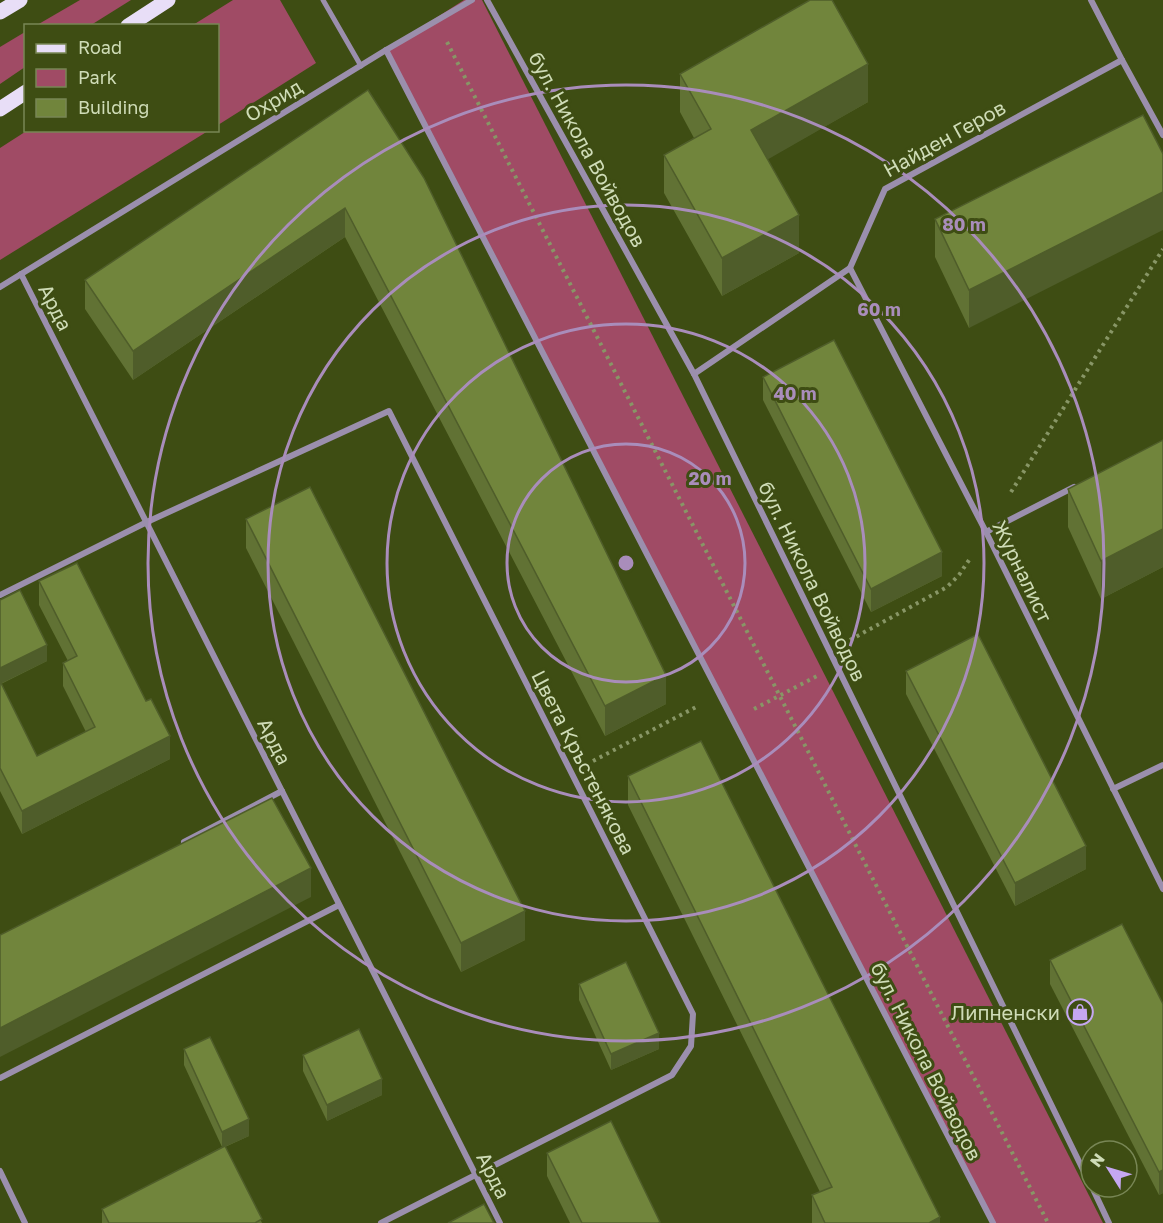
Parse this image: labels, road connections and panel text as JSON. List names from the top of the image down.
{
  "streets": {
    "street": [
      "Охрид",
      "Найден Геров",
      "бул. Никола Войводов",
      "Арда",
      "Журналист",
      "Цвета Кръстенякова"
    ]
  },
  "crossings": [
    ["Охрид", "бул. Никола Войводов"],
    ["Охрид", "Арда"],
    ["Найден Геров", "Журналист"],
    ["Арда", "Цвета Кръстенякова"]
  ],
  "places": {
    "shop": ["Липненски"]
  },
  "legend": ["Road", "Park", "Building"],
  "north": "top left",
  "rings": [
    "80 m",
    "60 m",
    "40 m",
    "20 m"
  ]
}
